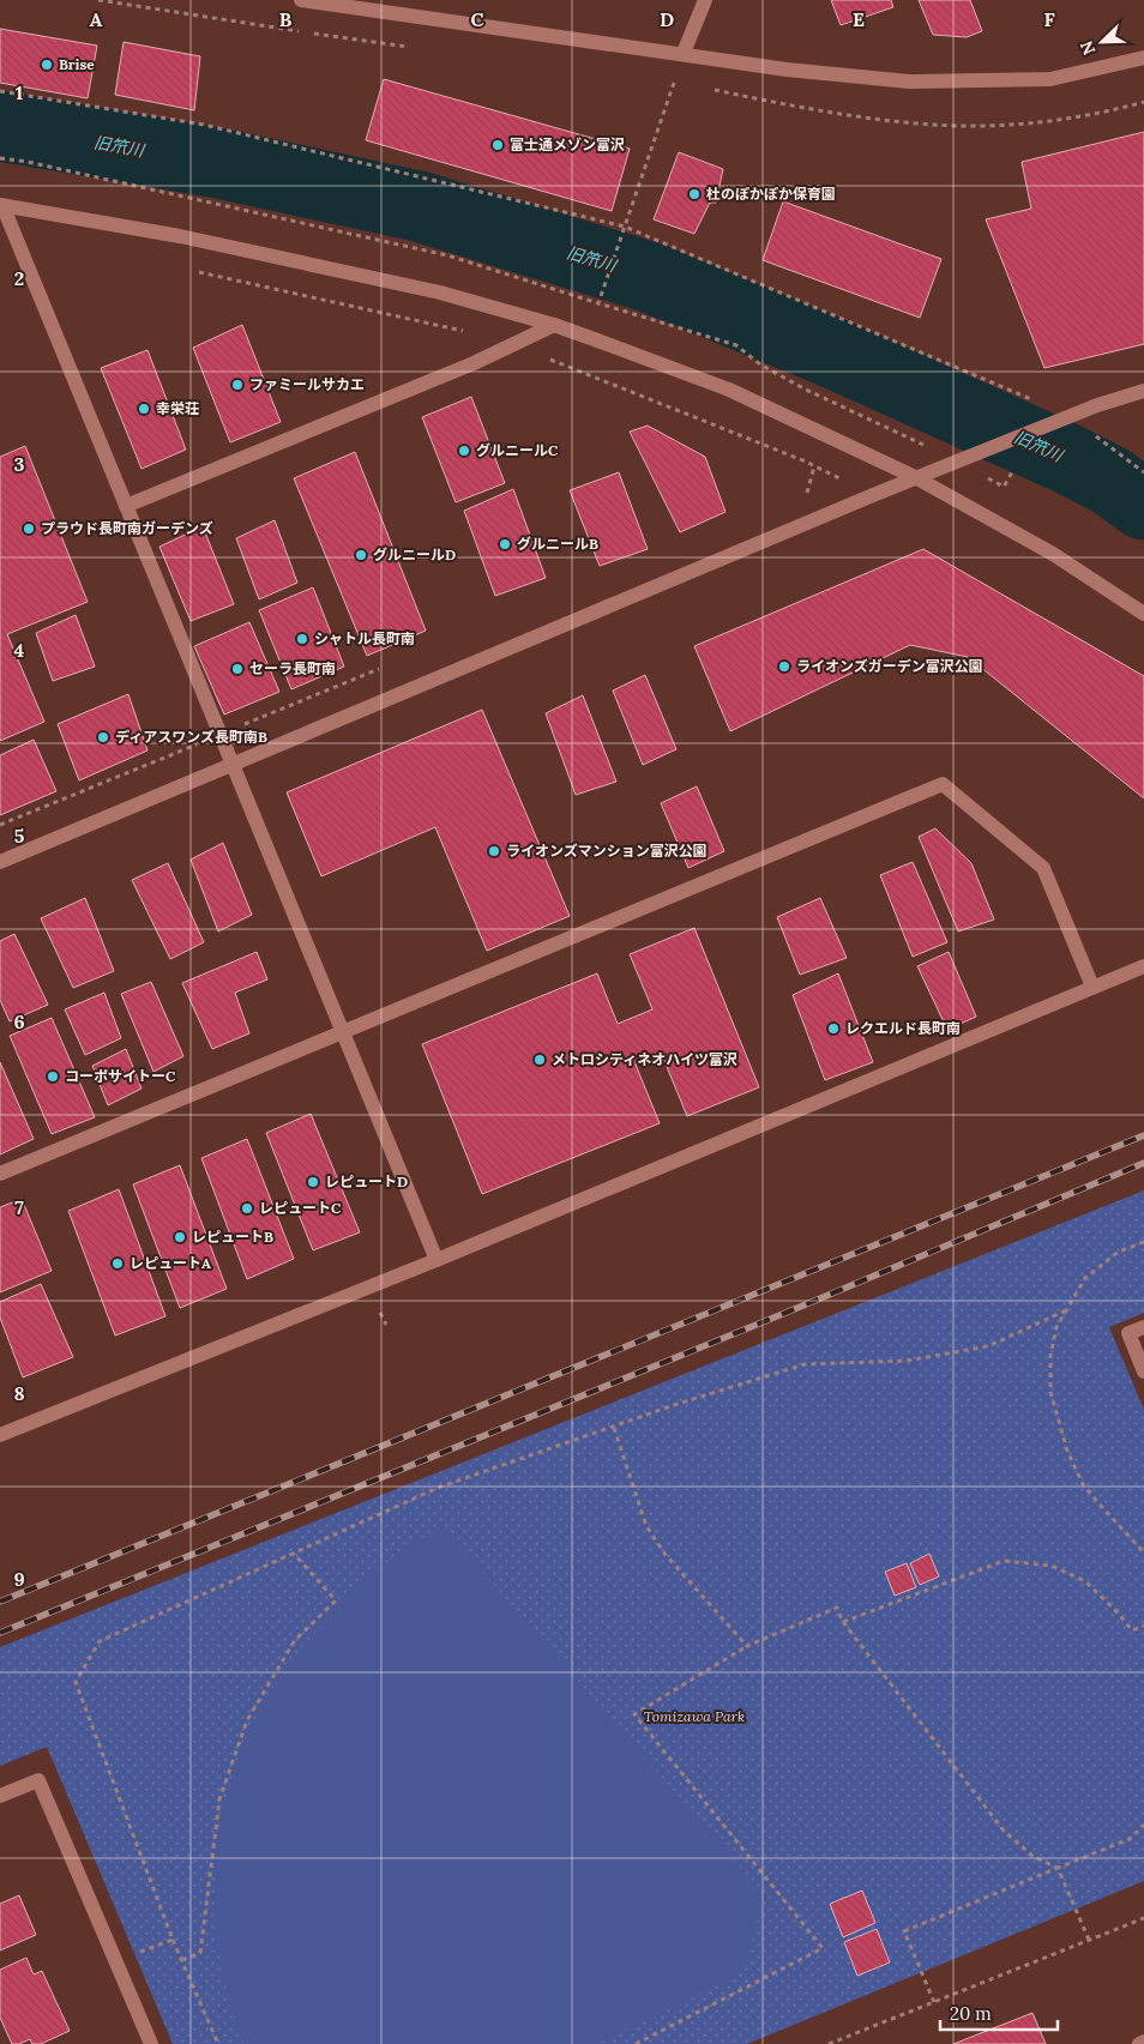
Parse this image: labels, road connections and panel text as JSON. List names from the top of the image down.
{
  "water": ["旧笊川"],
  "parks": ["Tomizawa Park"],
  "places": [
    "Brise",
    "富士通メゾン富沢",
    "杜のぽかぽか保育園",
    "ファミールサカエ",
    "幸栄荘",
    "グルニールC",
    "プラウド長町南ガーデンズ",
    "グルニールB",
    "グルニールD",
    "シャトル長町南",
    "ライオンズガーデン富沢公園",
    "セーラ長町南",
    "ディアスワンズ長町南B",
    "ライオンズマンション富沢公園",
    "レクエルド長町南",
    "メトロシティネオハイツ富沢",
    "コーポサイトーC",
    "レピュートD",
    "レピュートC",
    "レピュートB",
    "レピュートA"
  ],
  "scale_bar": "20 m",
  "north": "bottom left",
  "grid": {
    "columns": [
      "A",
      "B",
      "C",
      "D",
      "E",
      "F"
    ],
    "rows": [
      "1",
      "2",
      "3",
      "4",
      "5",
      "6",
      "7",
      "8",
      "9"
    ]
  }
}
